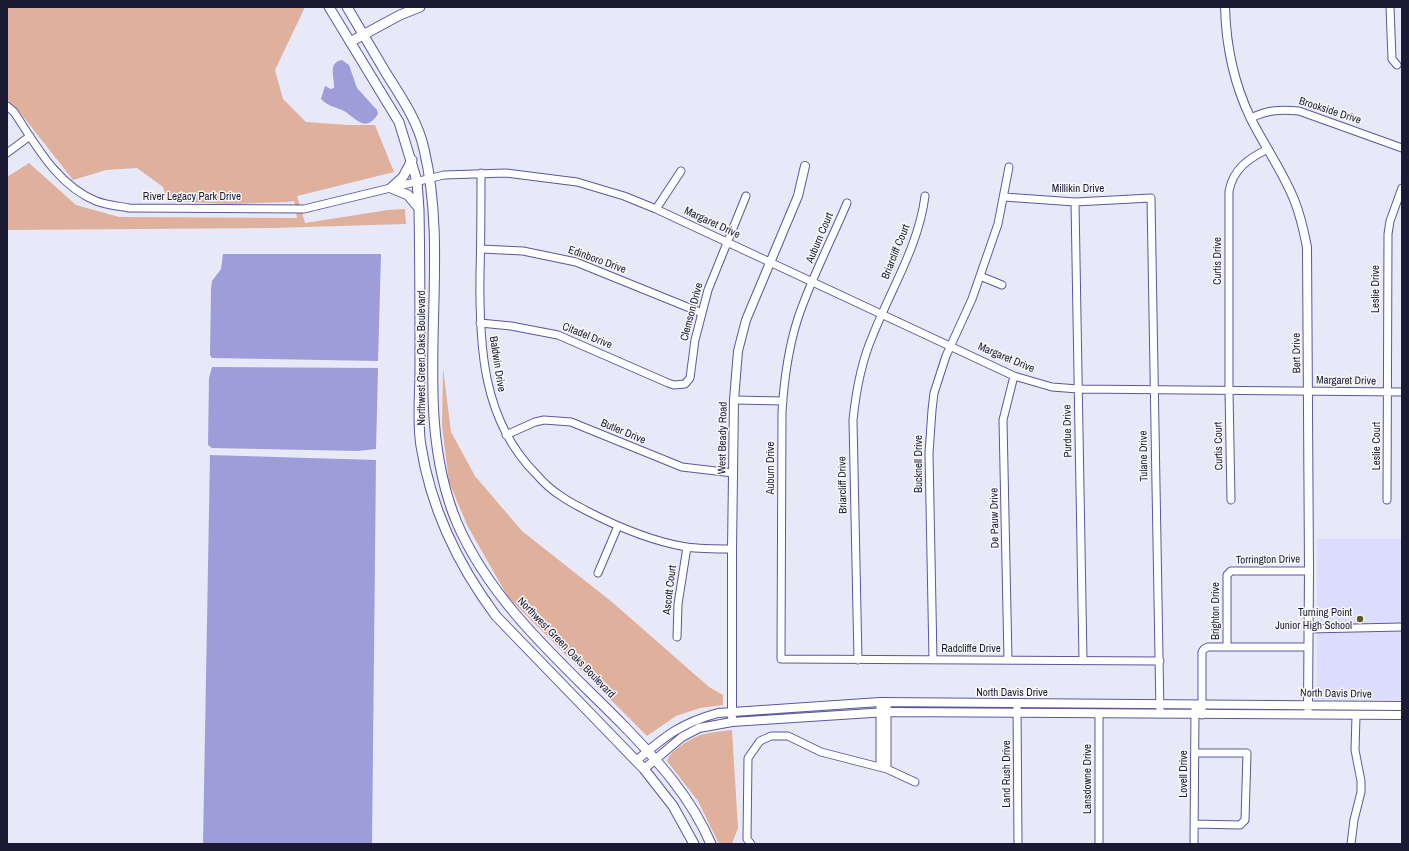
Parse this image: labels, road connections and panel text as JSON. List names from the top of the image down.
{
  "streets": {
    "main road": ["Northwest Green Oaks Boulevard"],
    "street": [
      "Brookside Drive",
      "Millikin Drive",
      "River Legacy Park Drive",
      "Margaret Drive",
      "Auburn Court",
      "Briarcliff Court",
      "Edinboro Drive",
      "Curtis Drive",
      "Leslie Drive",
      "Clemson Drive",
      "Citadel Drive",
      "Bert Drive",
      "Baldwin Drive",
      "Purdue Drive",
      "Butler Drive",
      "West Beady Road",
      "Curtis Court",
      "Leslie Court",
      "Tulane Drive",
      "Bucknell Drive",
      "Auburn Drive",
      "Briarcliff Drive",
      "De Pauw Drive",
      "Torrington Drive",
      "Ascott Court",
      "Brighton Drive",
      "Radcliffe Drive",
      "North Davis Drive",
      "Land Rush Drive",
      "Lovell Drive",
      "Lansdowne Drive"
    ]
  },
  "crossings": [
    ["Brookside Drive", "Bert Drive"],
    ["Millikin Drive", "Purdue Drive"],
    ["Millikin Drive", "Tulane Drive"],
    ["Millikin Drive", "Bucknell Drive"],
    ["River Legacy Park Drive", "Margaret Drive"],
    ["River Legacy Park Drive", "Northwest Green Oaks Boulevard"],
    ["Margaret Drive", "Auburn Court"],
    ["Margaret Drive", "Briarcliff Court"],
    ["Margaret Drive", "Curtis Drive"],
    ["Margaret Drive", "Leslie Drive"],
    ["Margaret Drive", "Clemson Drive"],
    ["Margaret Drive", "Bert Drive"],
    ["Margaret Drive", "Northwest Green Oaks Boulevard"],
    ["Margaret Drive", "Baldwin Drive"],
    ["Margaret Drive", "Purdue Drive"],
    ["Margaret Drive", "West Beady Road"],
    ["Margaret Drive", "Curtis Court"],
    ["Margaret Drive", "Leslie Court"],
    ["Margaret Drive", "Tulane Drive"],
    ["Margaret Drive", "Bucknell Drive"],
    ["Margaret Drive", "Auburn Drive"],
    ["Margaret Drive", "Briarcliff Drive"],
    ["Margaret Drive", "De Pauw Drive"],
    ["Auburn Court", "Auburn Drive"],
    ["Briarcliff Court", "Briarcliff Drive"],
    ["Edinboro Drive", "Clemson Drive"],
    ["Edinboro Drive", "Baldwin Drive"],
    ["Curtis Drive", "Bert Drive"],
    ["Curtis Drive", "Curtis Court"],
    ["Leslie Drive", "Leslie Court"],
    ["Clemson Drive", "Citadel Drive"],
    ["Citadel Drive", "Baldwin Drive"],
    ["Bert Drive", "Torrington Drive"],
    ["Bert Drive", "North Davis Drive"],
    ["Northwest Green Oaks Boulevard", "North Davis Drive"],
    ["Baldwin Drive", "Butler Drive"],
    ["Baldwin Drive", "West Beady Road"],
    ["Baldwin Drive", "Ascott Court"],
    ["Purdue Drive", "Radcliffe Drive"],
    ["Butler Drive", "West Beady Road"],
    ["West Beady Road", "North Davis Drive"],
    ["Tulane Drive", "Radcliffe Drive"],
    ["Tulane Drive", "North Davis Drive"],
    ["Bucknell Drive", "Radcliffe Drive"],
    ["Auburn Drive", "Radcliffe Drive"],
    ["Briarcliff Drive", "Radcliffe Drive"],
    ["De Pauw Drive", "Radcliffe Drive"],
    ["Torrington Drive", "Brighton Drive"],
    ["Brighton Drive", "Lovell Drive"],
    ["North Davis Drive", "Land Rush Drive"],
    ["North Davis Drive", "Lovell Drive"],
    ["North Davis Drive", "Lansdowne Drive"]
  ],
  "places": ["Turning Point Junior High School"]
}
